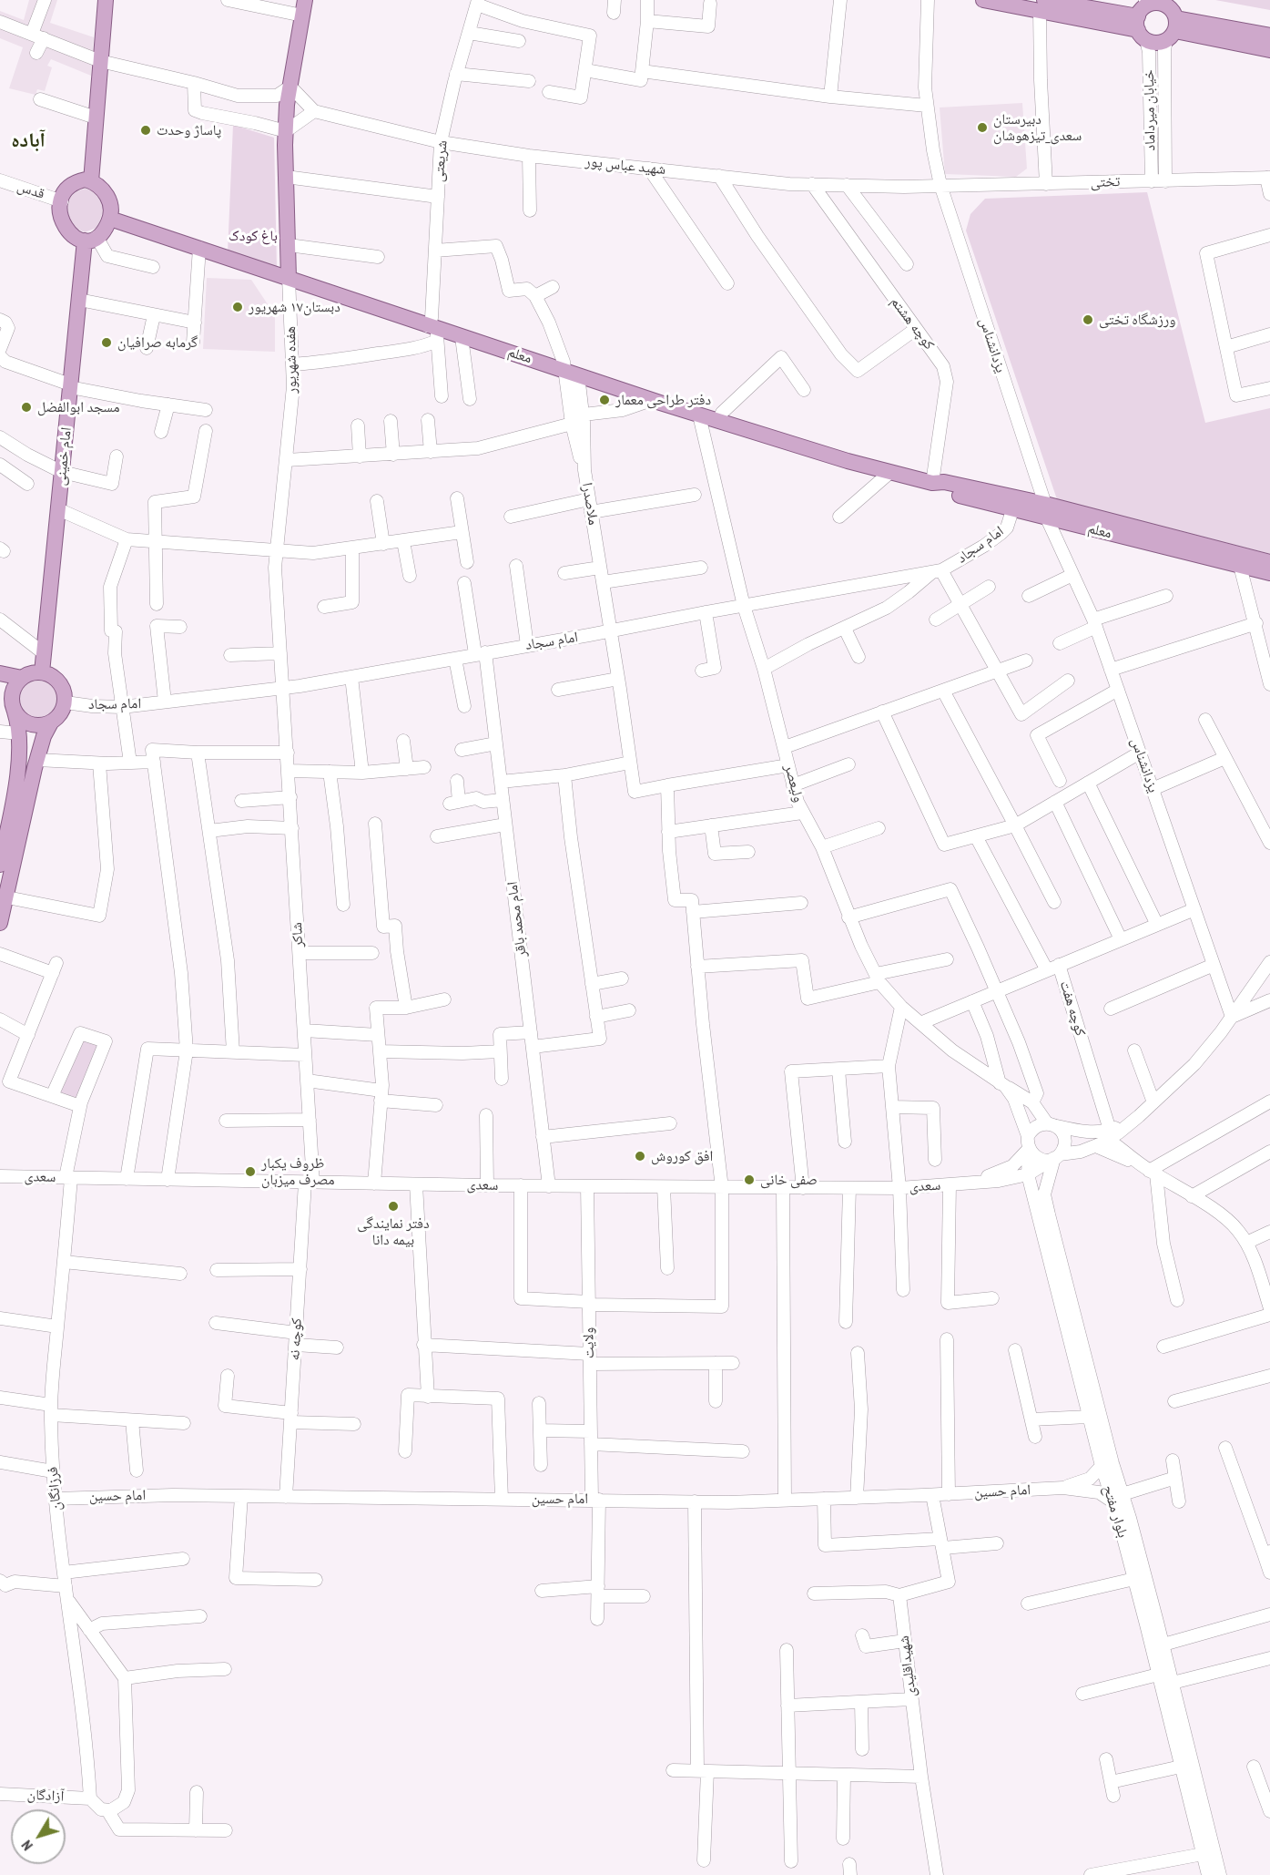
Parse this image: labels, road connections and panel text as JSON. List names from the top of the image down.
{
  "streets": {
    "main road": ["معلم", "هفده شهریور", "امام خمینی"],
    "street": [
      "خیابان میرداماد",
      "شریعتی",
      "شهید عباس پور",
      "تختی",
      "قدس",
      "کوچه هشتم",
      "یزدانشناس",
      "ملاصدرا",
      "امام سجاد",
      "ولیعصر",
      "امام محمد باقر",
      "شاکر",
      "کوچه هفت",
      "سعدی",
      "کوچه نه",
      "ولایت",
      "فرزانگان",
      "امام حسین",
      "بلوار مفتح",
      "شهیداقلیدی",
      "آزادگان"
    ]
  },
  "crossings": [
    ["خیابان میرداماد", "تختی"],
    ["شریعتی", "شهید عباس پور"],
    ["شریعتی", "معلم"],
    ["شهید عباس پور", "تختی"],
    ["شهید عباس پور", "کوچه هشتم"],
    ["شهید عباس پور", "یزدانشناس"],
    ["تختی", "یزدانشناس"],
    ["قدس", "معلم"],
    ["قدس", "امام خمینی"],
    ["کوچه هشتم", "معلم"],
    ["یزدانشناس", "معلم"],
    ["یزدانشناس", "کوچه هفت"],
    ["معلم", "هفده شهریور"],
    ["معلم", "امام خمینی"],
    ["معلم", "ملاصدرا"],
    ["معلم", "امام سجاد"],
    ["معلم", "ولیعصر"],
    ["هفده شهریور", "امام سجاد"],
    ["هفده شهریور", "شاکر"],
    ["امام خمینی", "امام سجاد"],
    ["ملاصدرا", "امام سجاد"],
    ["امام سجاد", "ولیعصر"],
    ["امام سجاد", "امام محمد باقر"],
    ["امام سجاد", "شاکر"],
    ["ولیعصر", "سعدی"],
    ["ولیعصر", "بلوار مفتح"],
    ["امام محمد باقر", "سعدی"],
    ["شاکر", "سعدی"],
    ["شاکر", "کوچه نه"],
    ["سعدی", "کوچه نه"],
    ["سعدی", "ولایت"],
    ["سعدی", "فرزانگان"],
    ["سعدی", "بلوار مفتح"],
    ["کوچه نه", "امام حسین"],
    ["ولایت", "امام حسین"],
    ["فرزانگان", "امام حسین"],
    ["فرزانگان", "آزادگان"]
  ],
  "districts": ["آباده"],
  "parks": ["باغ کودک"],
  "places": [
    "دبیرستان سعدی_تیزهوشان",
    "پاساژ وحدت",
    "دبستان۱۷ شهریور",
    "ورزشگاه تختی",
    "گرمابه صرافیان",
    "دفتر طراحی معمار",
    "مسجد ابوالفضل",
    "افق کوروش",
    "ظروف یکبار مصرف میزبان",
    "صفی خانی",
    "دفتر نمایندگی بیمه دانا"
  ],
  "north": "bottom left"
}
